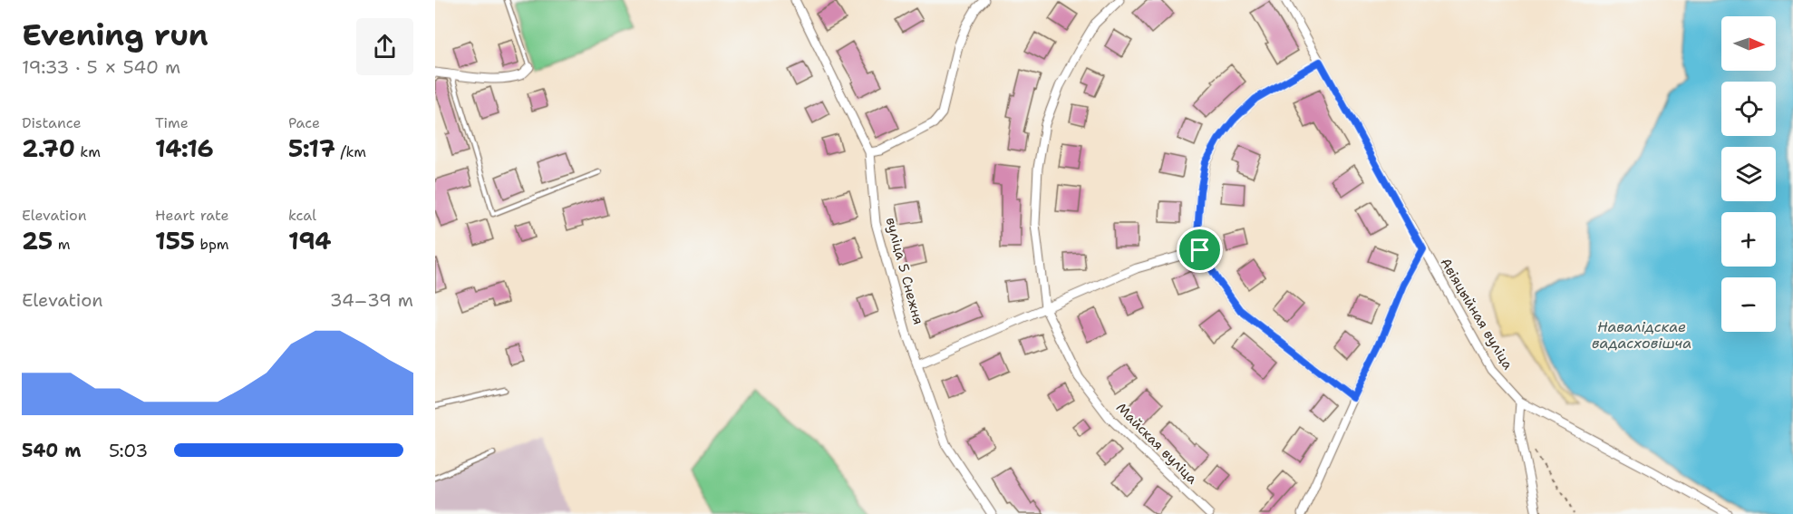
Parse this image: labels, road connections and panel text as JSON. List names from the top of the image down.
{
  "streets": {
    "street": ["вуліца 5 Снежня", "Авіяцыйная вуліца", "Майская вуліца"]
  },
  "water": ["Навалідскае вадасховішча"],
  "north": "right",
  "page": {
    "heading": ["Evening run", "19:33 · 5 × 540 m"],
    "map_buttons": ["+", "−"],
    "stats": [
      ["Distance", "2.70 km"],
      ["Time", "14:16"],
      ["Pace", "5:17 /km"],
      ["Elevation", "25 m"],
      ["Heart rate", "155 bpm"],
      ["kcal", "194"]
    ],
    "chart": ["Elevation", "34–39 m"],
    "list": [
      {
        "name": "540 m",
        "note": "5:03"
      }
    ]
  }
}
